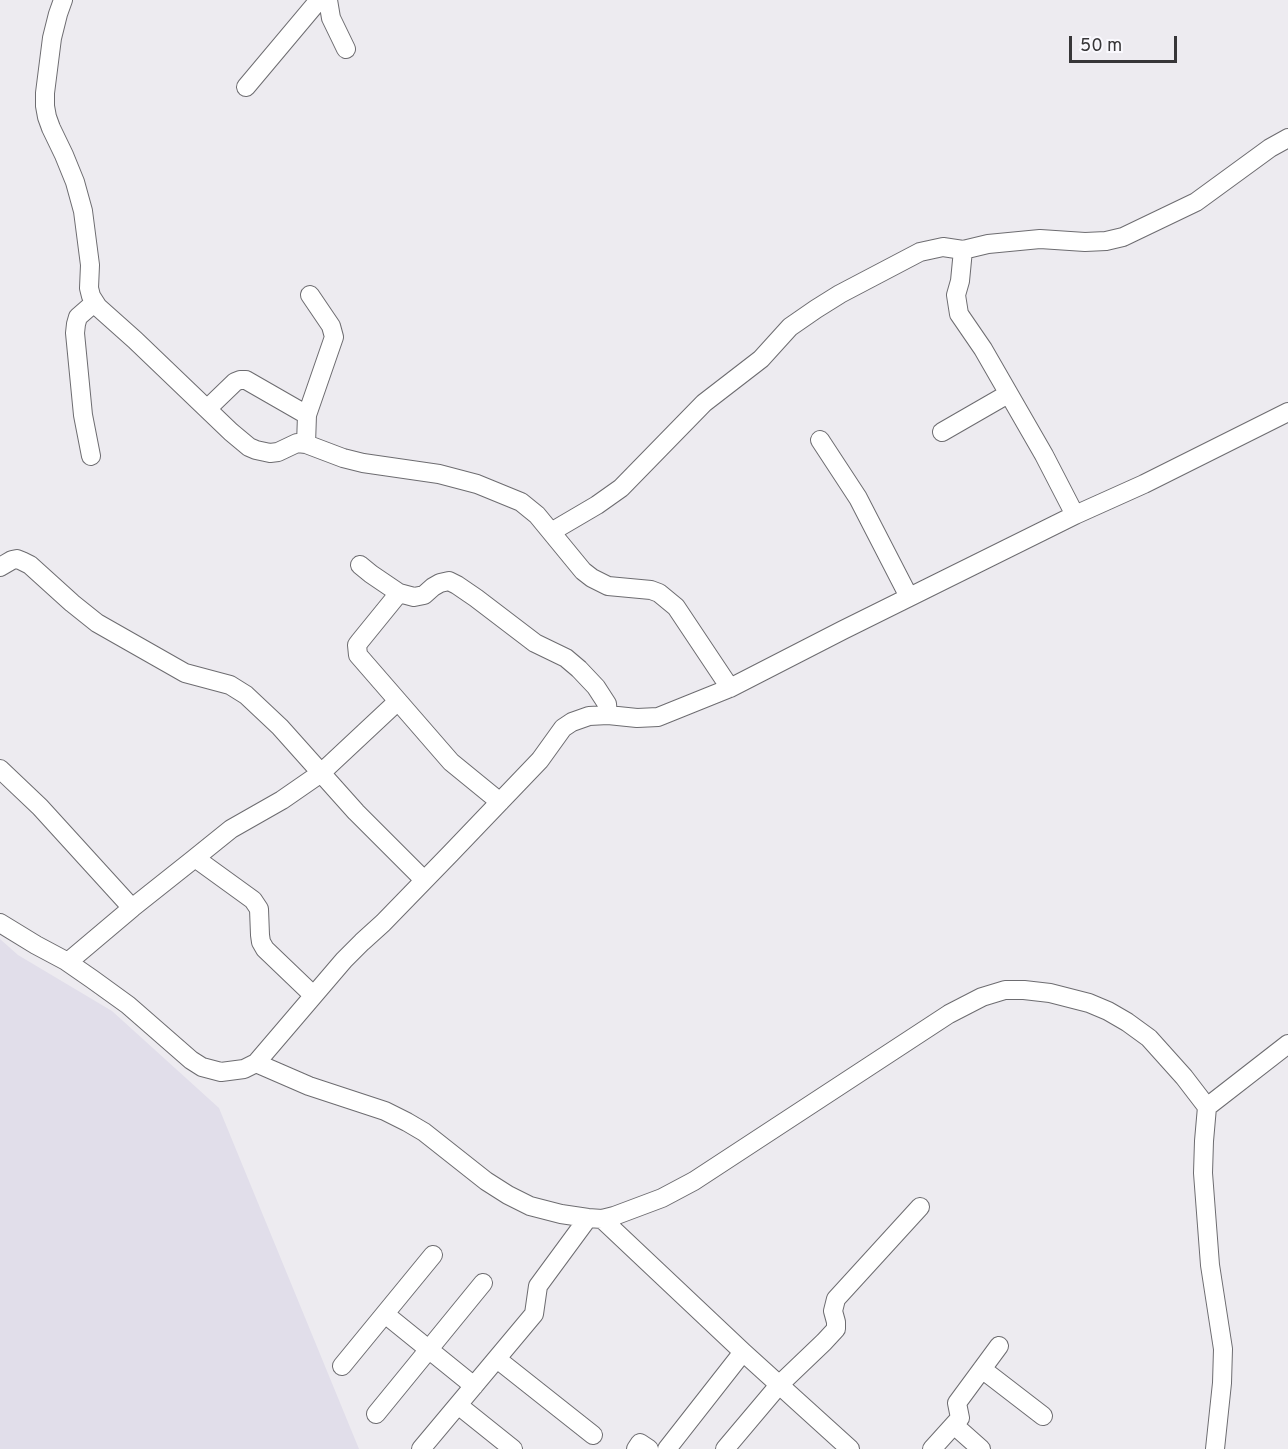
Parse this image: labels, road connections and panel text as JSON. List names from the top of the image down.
{
  "scale_bar": "50 m"
}
